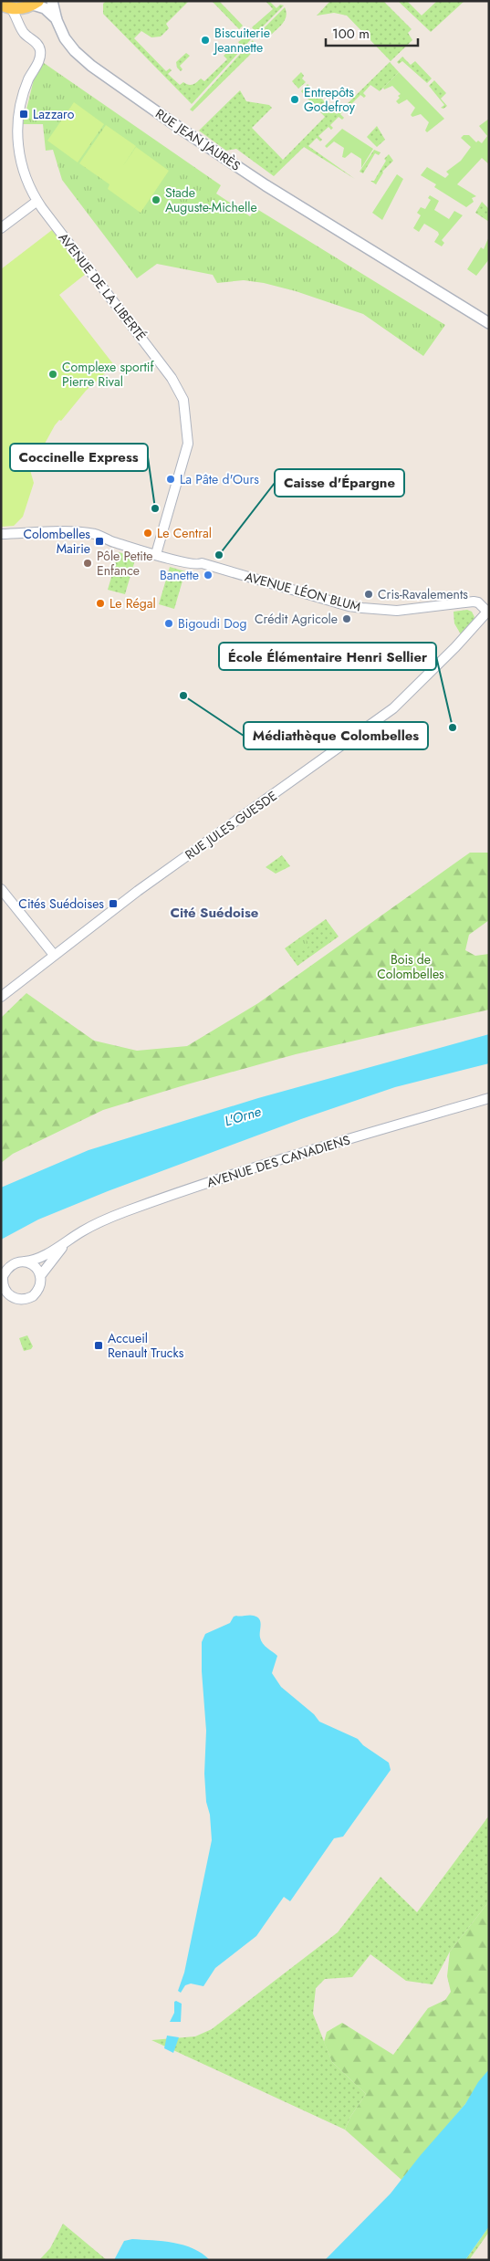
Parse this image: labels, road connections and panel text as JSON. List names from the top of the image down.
{
  "streets": {
    "main road": ["RUE JEAN JAURÈS"],
    "street": [
      "AVENUE DE LA LIBERTÉ",
      "AVENUE LÉON BLUM",
      "RUE JULES GUESDE",
      "AVENUE DES CANADIENS"
    ]
  },
  "crossings": [
    ["AVENUE DE LA LIBERTÉ", "AVENUE LÉON BLUM"],
    ["AVENUE LÉON BLUM", "RUE JULES GUESDE"]
  ],
  "districts": ["Cité Suédoise"],
  "water": ["L'Orne"],
  "parks": ["Bois de Colombelles"],
  "places": {
    "other": [
      "Biscuiterie Jeannette",
      "Entrepôts Godefroy",
      "Stade Auguste-Michelle",
      "Complexe sportif Pierre Rival",
      "La Pâte d'Ours",
      "Coccinelle Express",
      "Le Central",
      "Caisse d'Épargne",
      "Pôle Petite Enfance",
      "Banette",
      "Cris-Ravalements",
      "Le Régal",
      "Crédit Agricole",
      "Bigoudi Dog",
      "Médiathèque Colombelles",
      "École Élémentaire Henri Sellier"
    ],
    "transit": [
      "Lazzaro",
      "Colombelles Mairie",
      "Cités Suédoises",
      "Accueil Renault Trucks"
    ]
  },
  "scale_bar": "100 m"
}
